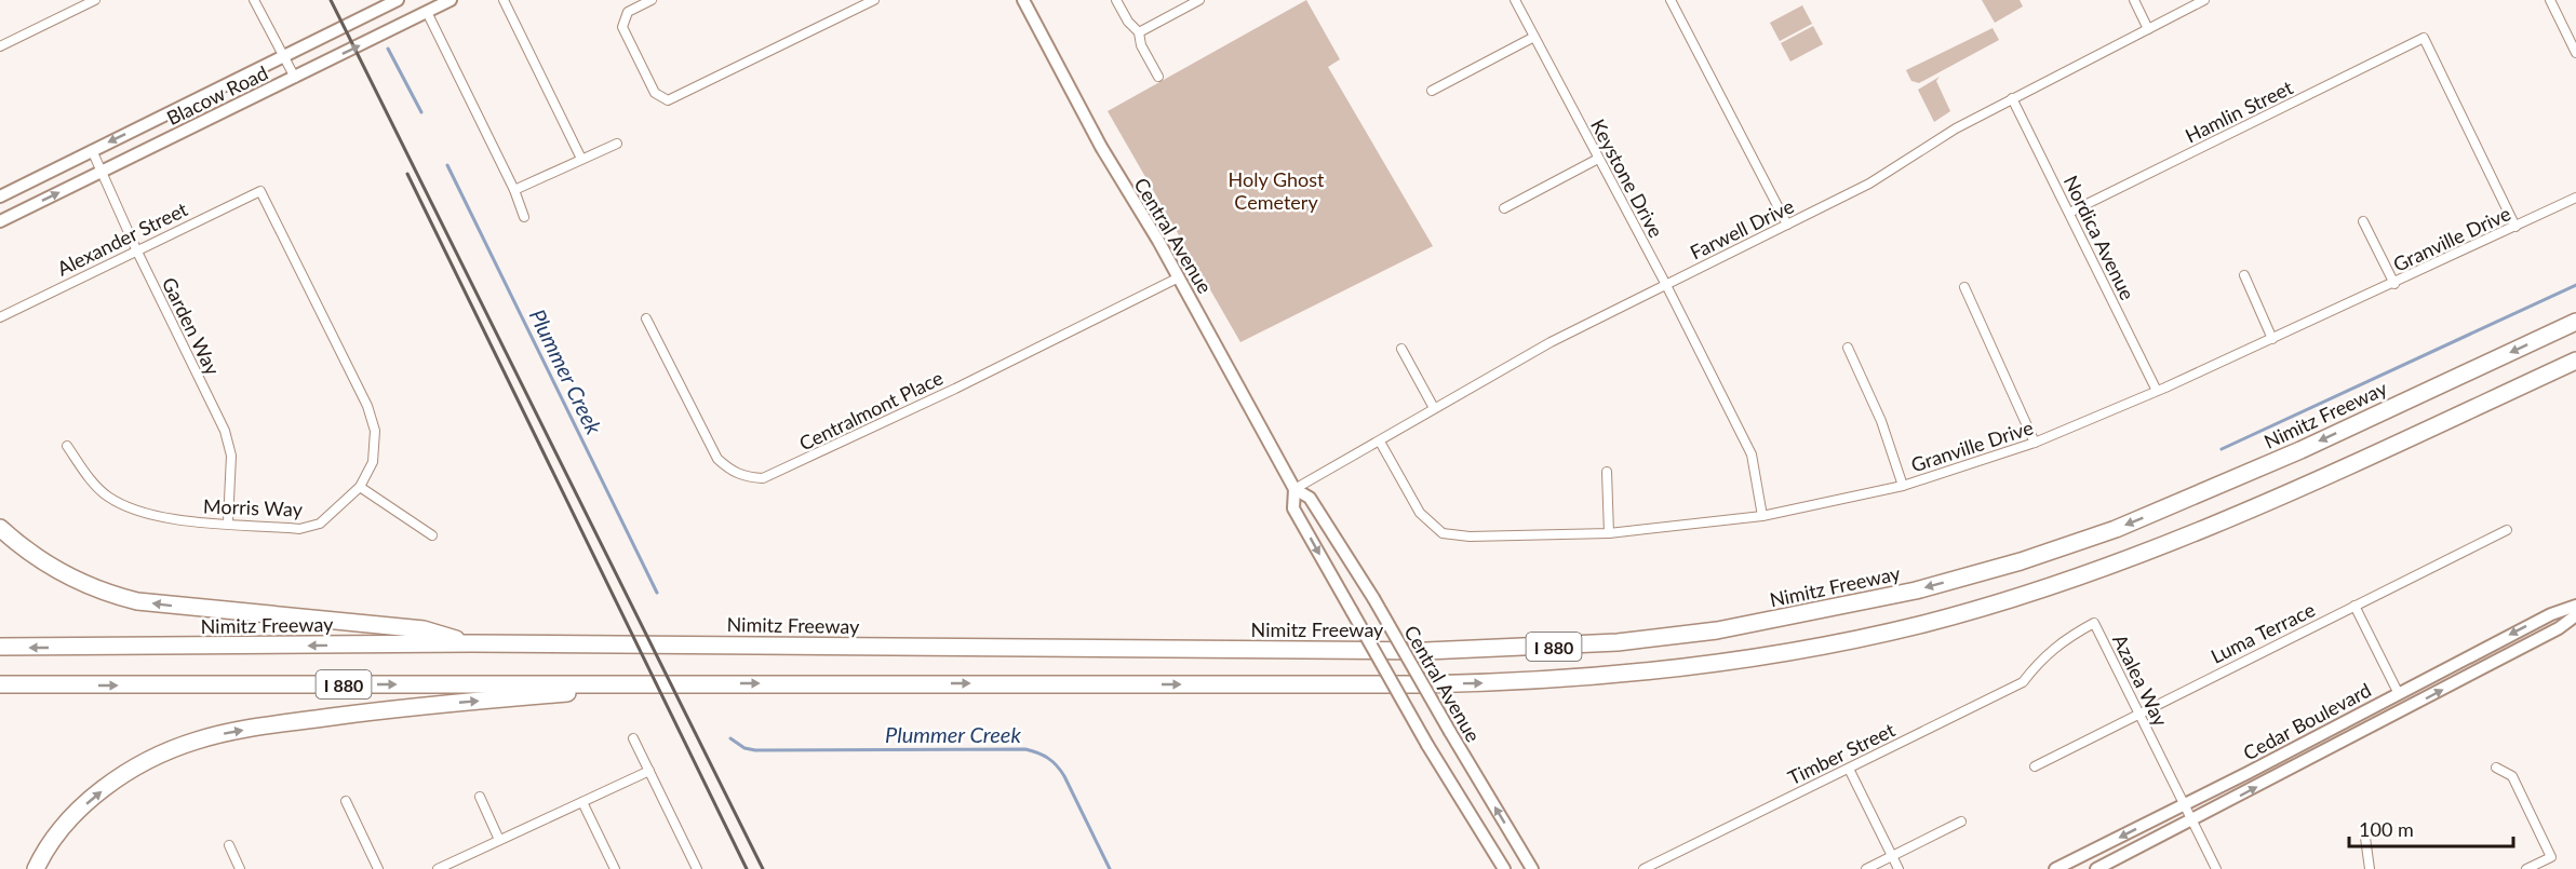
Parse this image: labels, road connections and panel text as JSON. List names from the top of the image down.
{
  "streets": {
    "highway": ["Nimitz Freeway", "I 880"],
    "main road": ["Blacow Road", "Central Avenue", "Cedar Boulevard"],
    "street": [
      "Hamlin Street",
      "Keystone Drive",
      "Farwell Drive",
      "Nordica Avenue",
      "Alexander Street",
      "Granville Drive",
      "Garden Way",
      "Centralmont Place",
      "Morris Way",
      "Luma Terrace",
      "Azalea Way",
      "Timber Street"
    ]
  },
  "crossings": [
    ["Blacow Road", "Garden Way"],
    ["Hamlin Street", "Nordica Avenue"],
    ["Hamlin Street", "Granville Drive"],
    ["Keystone Drive", "Farwell Drive"],
    ["Keystone Drive", "Granville Drive"],
    ["Farwell Drive", "Central Avenue"],
    ["Farwell Drive", "Nordica Avenue"],
    ["Farwell Drive", "Granville Drive"],
    ["Central Avenue", "Centralmont Place"],
    ["Nordica Avenue", "Granville Drive"],
    ["Alexander Street", "Garden Way"],
    ["Alexander Street", "Morris Way"],
    ["Garden Way", "Morris Way"],
    ["Luma Terrace", "Azalea Way"],
    ["Azalea Way", "Cedar Boulevard"],
    ["Azalea Way", "Timber Street"]
  ],
  "water": ["Plummer Creek"],
  "parks": ["Holy Ghost Cemetery"],
  "scale_bar": "100 m"
}
